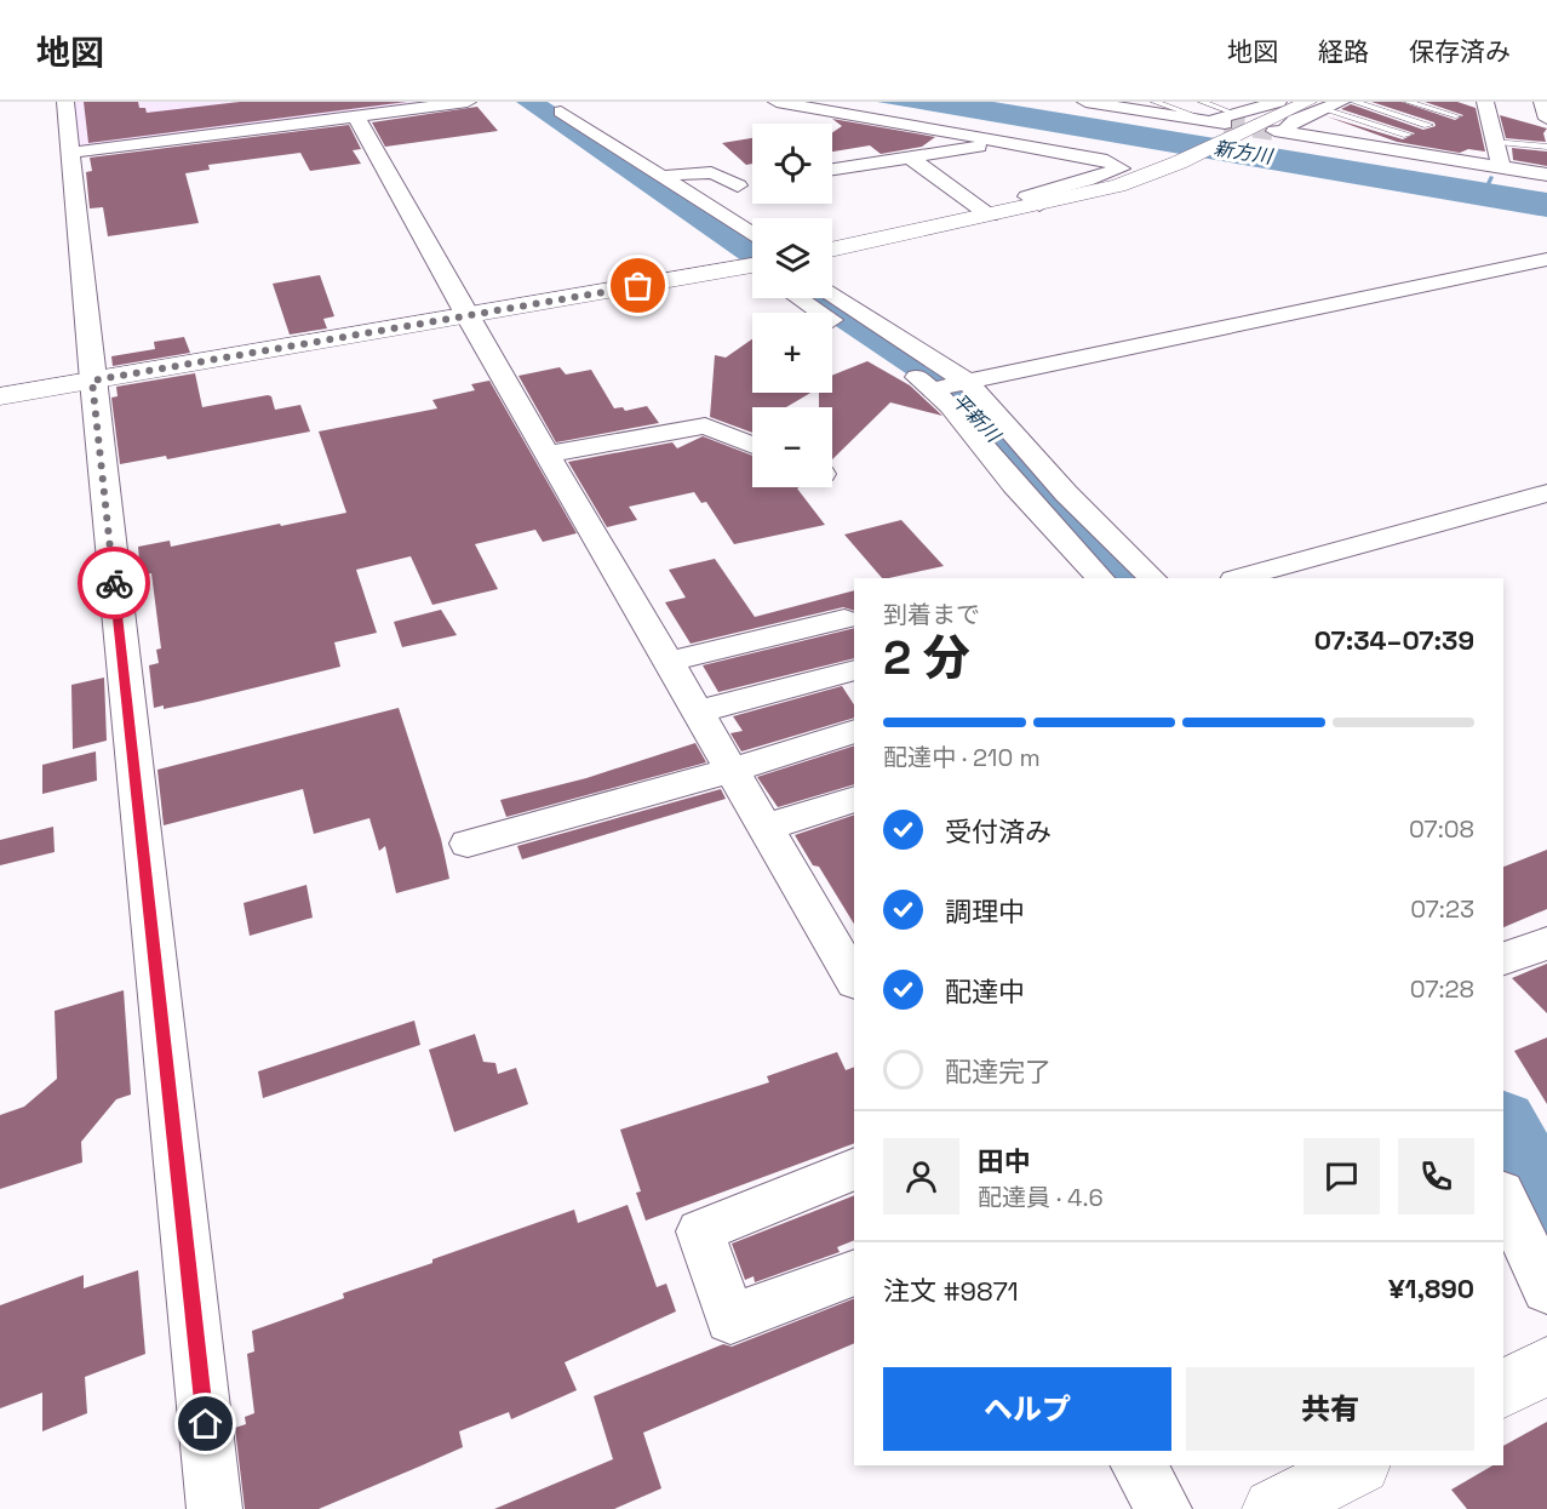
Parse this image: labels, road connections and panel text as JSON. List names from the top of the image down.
{
  "water": ["新方川", "平新川"],
  "page": {
    "header": "地図",
    "nav": ["地図", "経路", "保存済み"],
    "map_buttons": ["+", "−"],
    "heading": ["2 分", "到着まで", "07:34–07:39"],
    "panel": [
      "田中",
      "配達員 · 4.6",
      "注文 #9871",
      "¥1,890"
    ],
    "bar": "配達中 · 210 m",
    "list": [
      ["受付済み", "07:08"],
      ["調理中", "07:23"],
      ["配達中", "07:28"],
      "配達完了"
    ],
    "buttons": ["ヘルプ", "共有"]
  }
}
